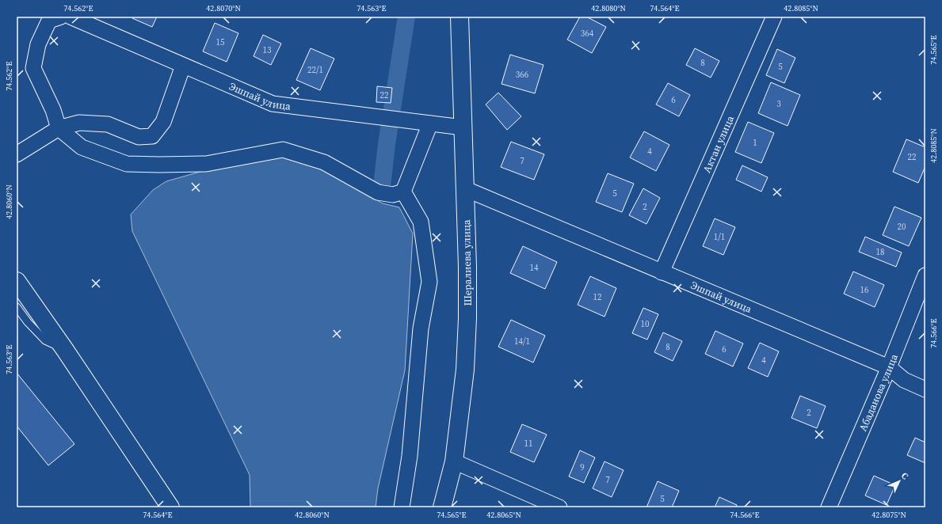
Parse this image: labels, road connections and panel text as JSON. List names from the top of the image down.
{
  "streets": {
    "street": [
      "Эшпай улица",
      "Актан улица",
      "Шералиева улица",
      "Абаданова улица"
    ]
  },
  "crossings": [
    ["Эшпай улица", "Актан улица"],
    ["Эшпай улица", "Шералиева улица"],
    ["Эшпай улица", "Абаданова улица"]
  ],
  "house_numbers": [
    "364",
    "15",
    "13",
    "8",
    "5",
    "22/1",
    "366",
    "22",
    "6",
    "3",
    "1",
    "4",
    "22",
    "7",
    "5",
    "2",
    "20",
    "1/1",
    "18",
    "14",
    "16",
    "12",
    "10",
    "14/1",
    "8",
    "6",
    "4",
    "2",
    "11",
    "9",
    "7",
    "5"
  ],
  "north": "top right",
  "coordinates": [
    "74.562°E",
    "42.8070°N",
    "74.563°E",
    "42.8080°N",
    "74.564°E",
    "42.8085°N",
    "74.565°E",
    "42.8060°N",
    "74.566°E",
    "42.8065°N",
    "42.8075°N"
  ]
}
